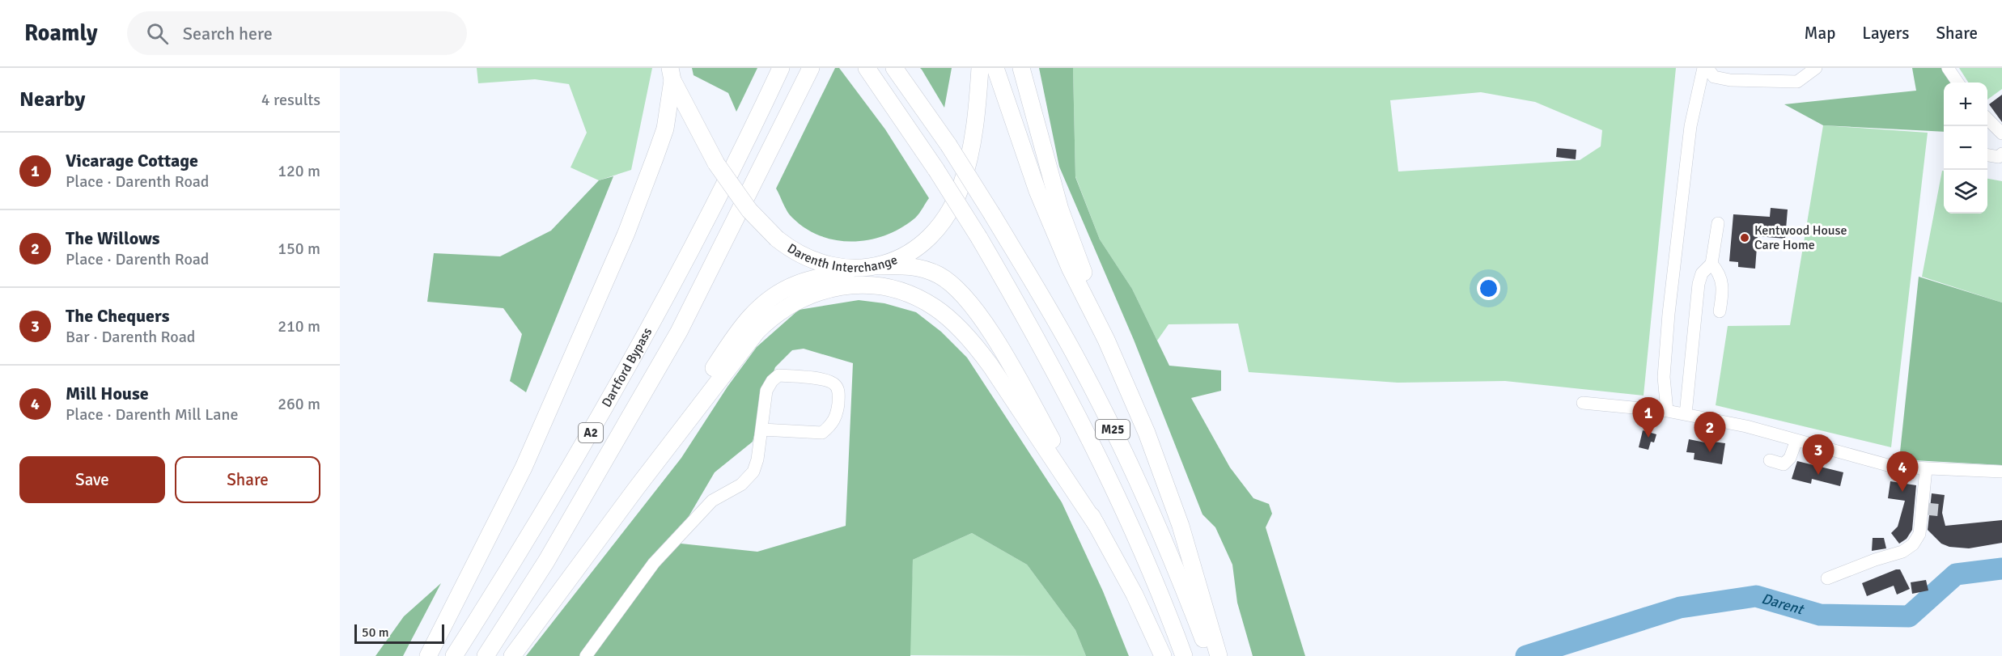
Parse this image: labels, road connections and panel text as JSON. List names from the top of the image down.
{
  "streets": {
    "highway": [
      "Darenth Interchange",
      "Dartford Bypass",
      "M25",
      "A2"
    ]
  },
  "water": ["Darent"],
  "places": ["Kentwood House Care Home"],
  "scale_bar": "50 m",
  "page": {
    "header": "Roamly",
    "search": "Search here",
    "nav": ["Map", "Layers", "Share"],
    "heading": ["Nearby", "4 results"],
    "map_buttons": ["+", "−"],
    "list": [
      {
        "mark": "1",
        "name": "Vicarage Cottage",
        "note": "Place · Darenth Road",
        "value": "120 m"
      },
      {
        "mark": "2",
        "name": "The Willows",
        "note": "Place · Darenth Road",
        "value": "150 m"
      },
      {
        "mark": "3",
        "name": "The Chequers",
        "note": "Bar · Darenth Road",
        "value": "210 m"
      },
      {
        "mark": "4",
        "name": "Mill House",
        "note": "Place · Darenth Mill Lane",
        "value": "260 m"
      }
    ],
    "pins": [
      "1",
      "2",
      "3",
      "4"
    ],
    "buttons": ["Save", "Share"],
    "scale": "50 m"
  }
}
